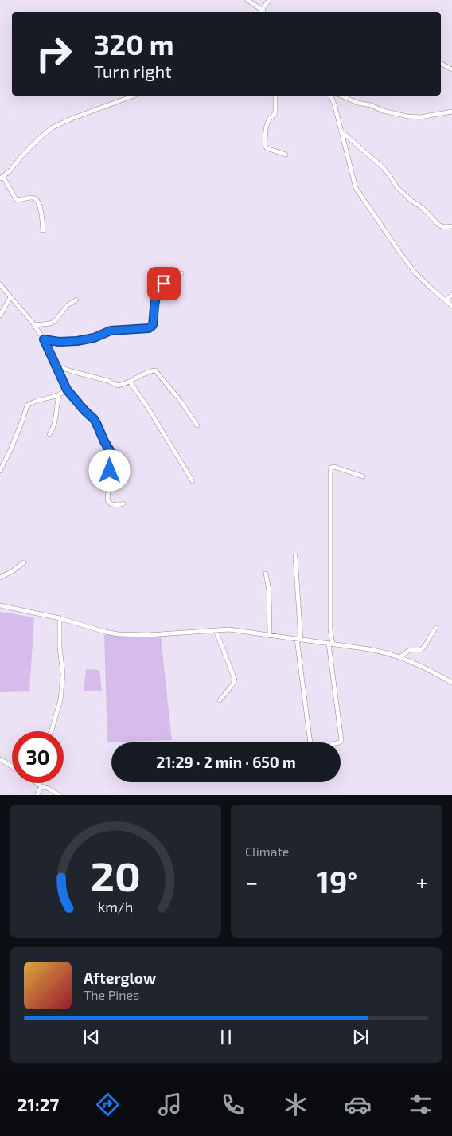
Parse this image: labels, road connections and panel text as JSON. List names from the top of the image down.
{
  "page": {
    "turn": ["320 m", "Turn right"],
    "limit": "30",
    "trip": "21:29 · 2 min · 650 m",
    "tile": "Climate",
    "heat": ["−", "19°", "+"],
    "song": ["Afterglow", "The Pines"],
    "tabs": "21:27",
    "gauge": ["20", "km/h"]
  }
}
